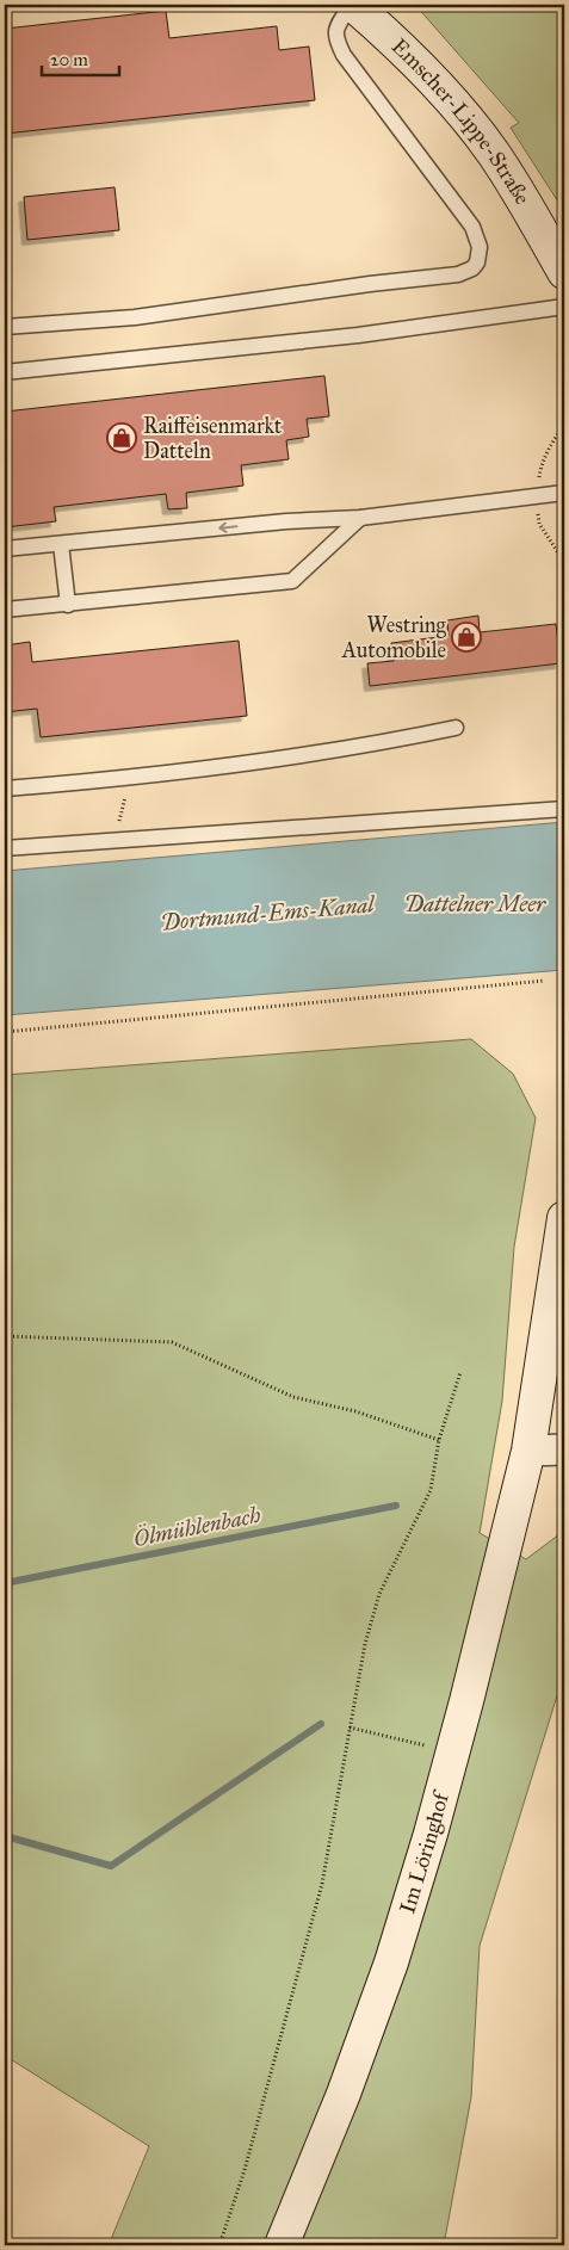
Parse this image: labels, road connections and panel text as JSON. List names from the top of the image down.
{
  "streets": {
    "street": ["Emscher-Lippe-Straße", "Im Löringhof"]
  },
  "water": ["Dattelner Meer", "Dortmund-Ems-Kanal", "Ölmühlenbach"],
  "places": {
    "shop": ["Raiffeisenmarkt Datteln", "Westring Automobile"]
  },
  "scale_bar": "20 m"
}
